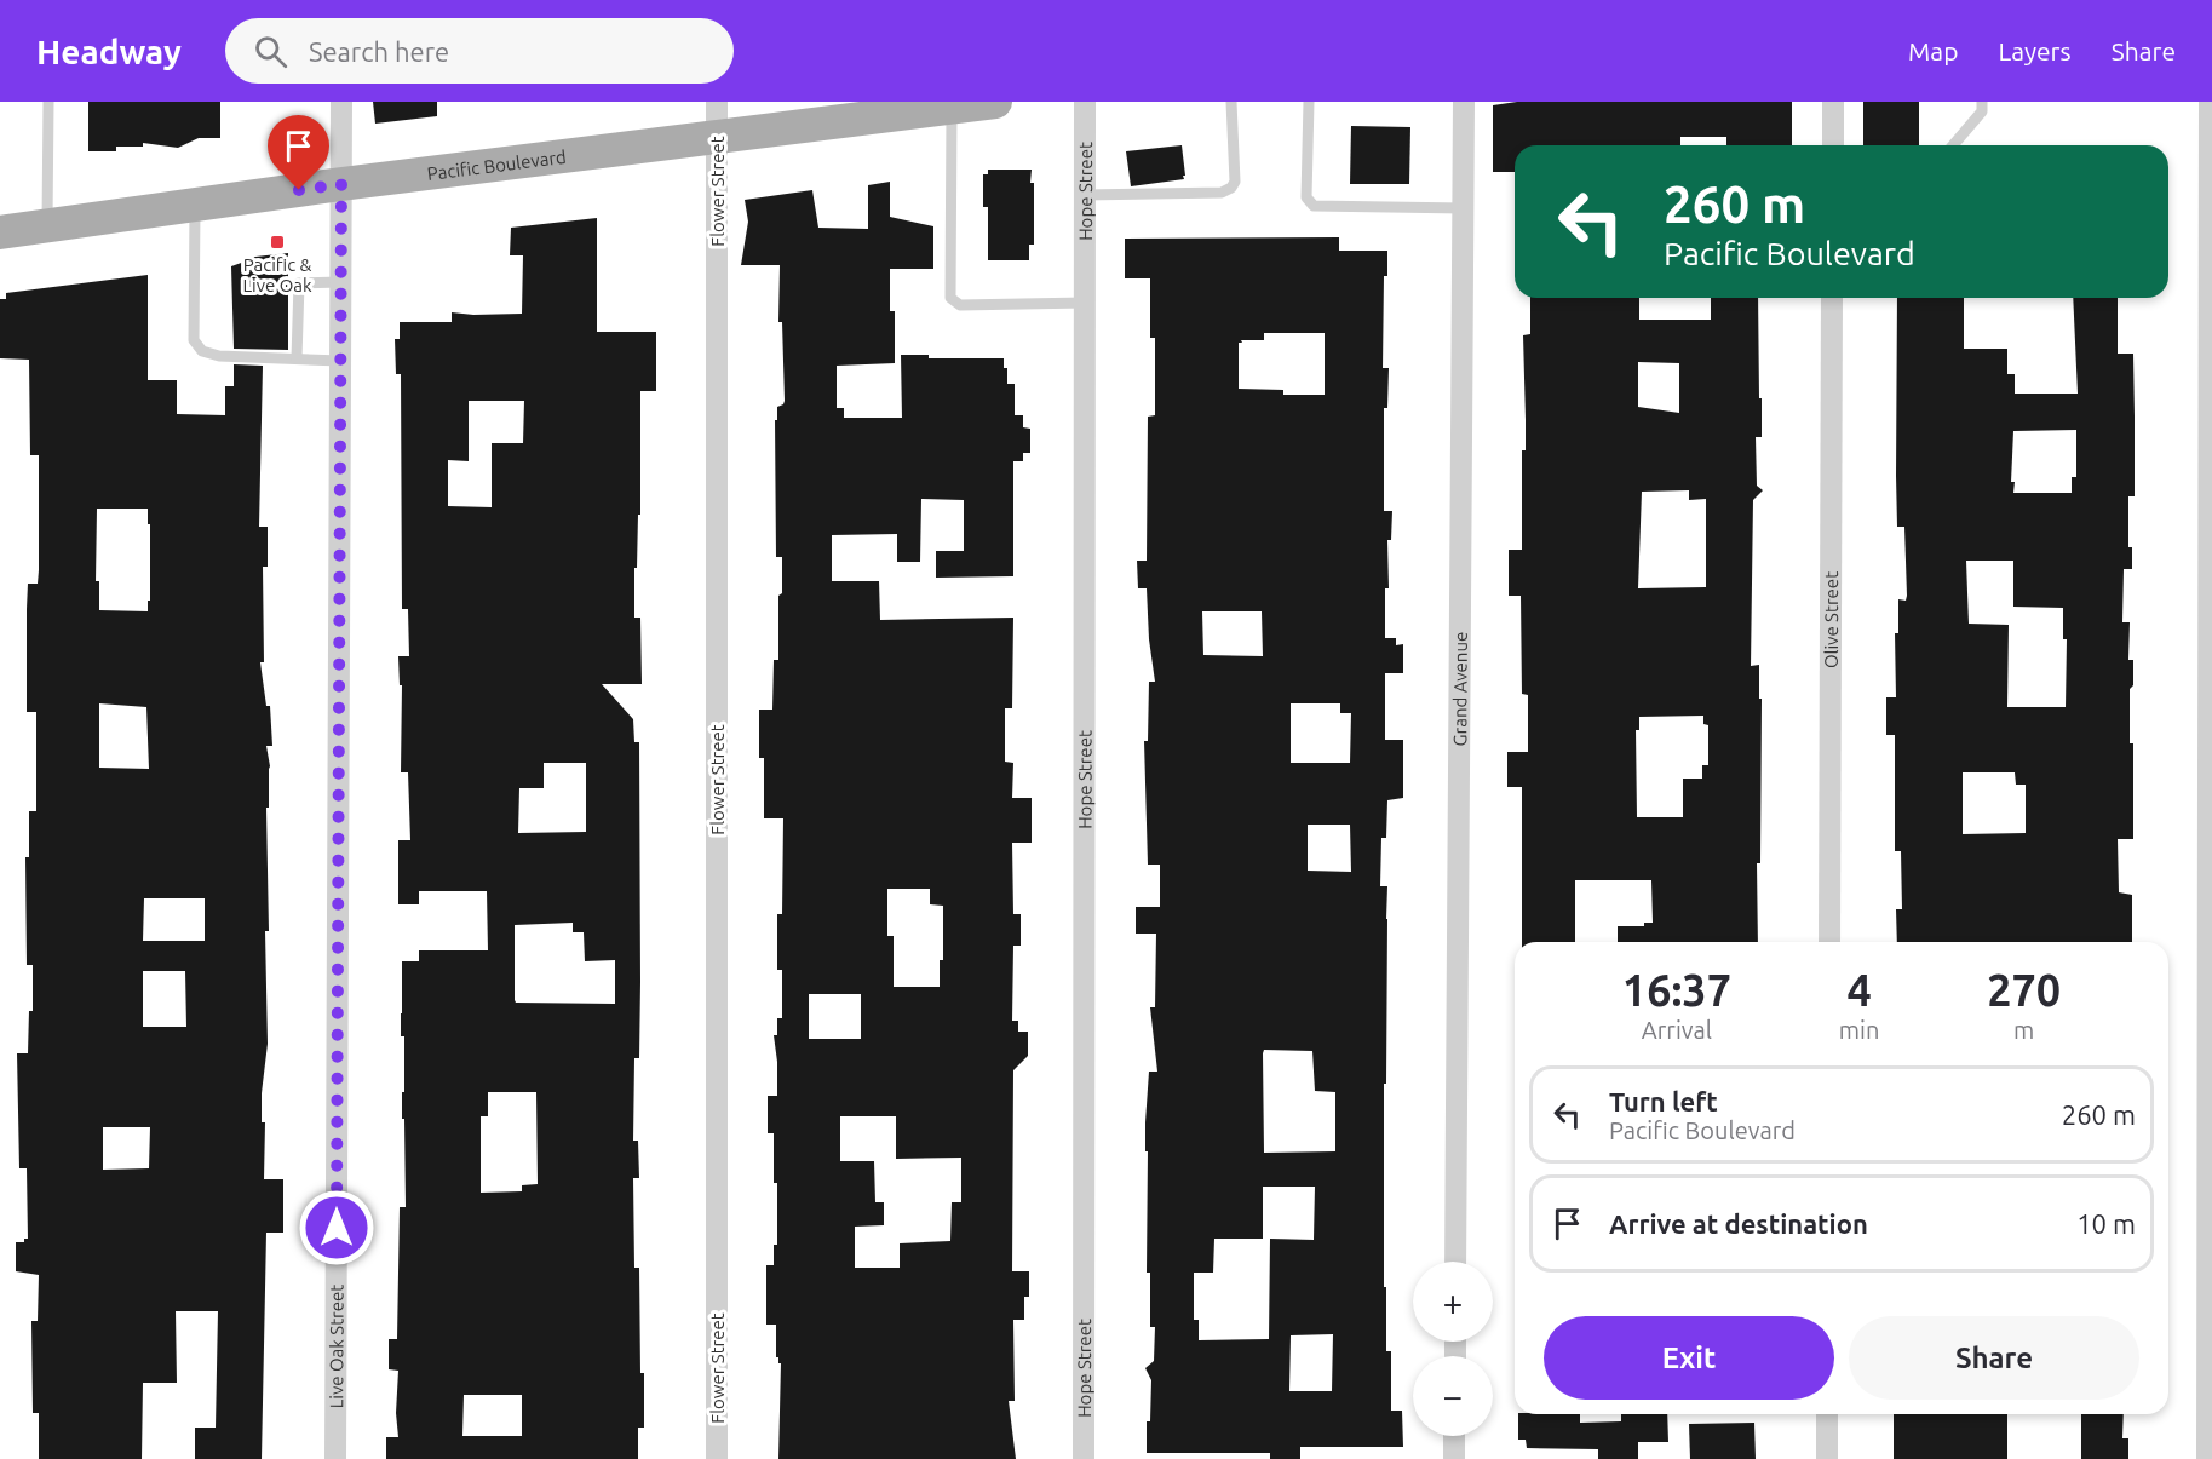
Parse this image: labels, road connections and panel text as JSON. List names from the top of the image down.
{
  "streets": {
    "main road": ["Pacific Boulevard"],
    "street": [
      "Flower Street",
      "Hope Street",
      "Olive Street",
      "Grand Avenue",
      "Live Oak Street"
    ]
  },
  "crossings": [
    ["Pacific Boulevard", "Flower Street"],
    ["Pacific Boulevard", "Live Oak Street"]
  ],
  "places": {
    "transit": ["Pacific & Live Oak"]
  },
  "page": {
    "header": "Headway",
    "search": "Search here",
    "nav": ["Map", "Layers", "Share"],
    "turn": ["260 m", "Pacific Boulevard"],
    "eta": [
      "16:37",
      "Arrival",
      "4",
      "min",
      "270",
      "m"
    ],
    "list": [
      {
        "name": "Turn left",
        "note": "Pacific Boulevard",
        "value": "260 m"
      },
      {
        "name": "Arrive at destination",
        "value": "10 m"
      }
    ],
    "map_buttons": ["+", "−"],
    "buttons": ["Exit", "Share"]
  }
}
